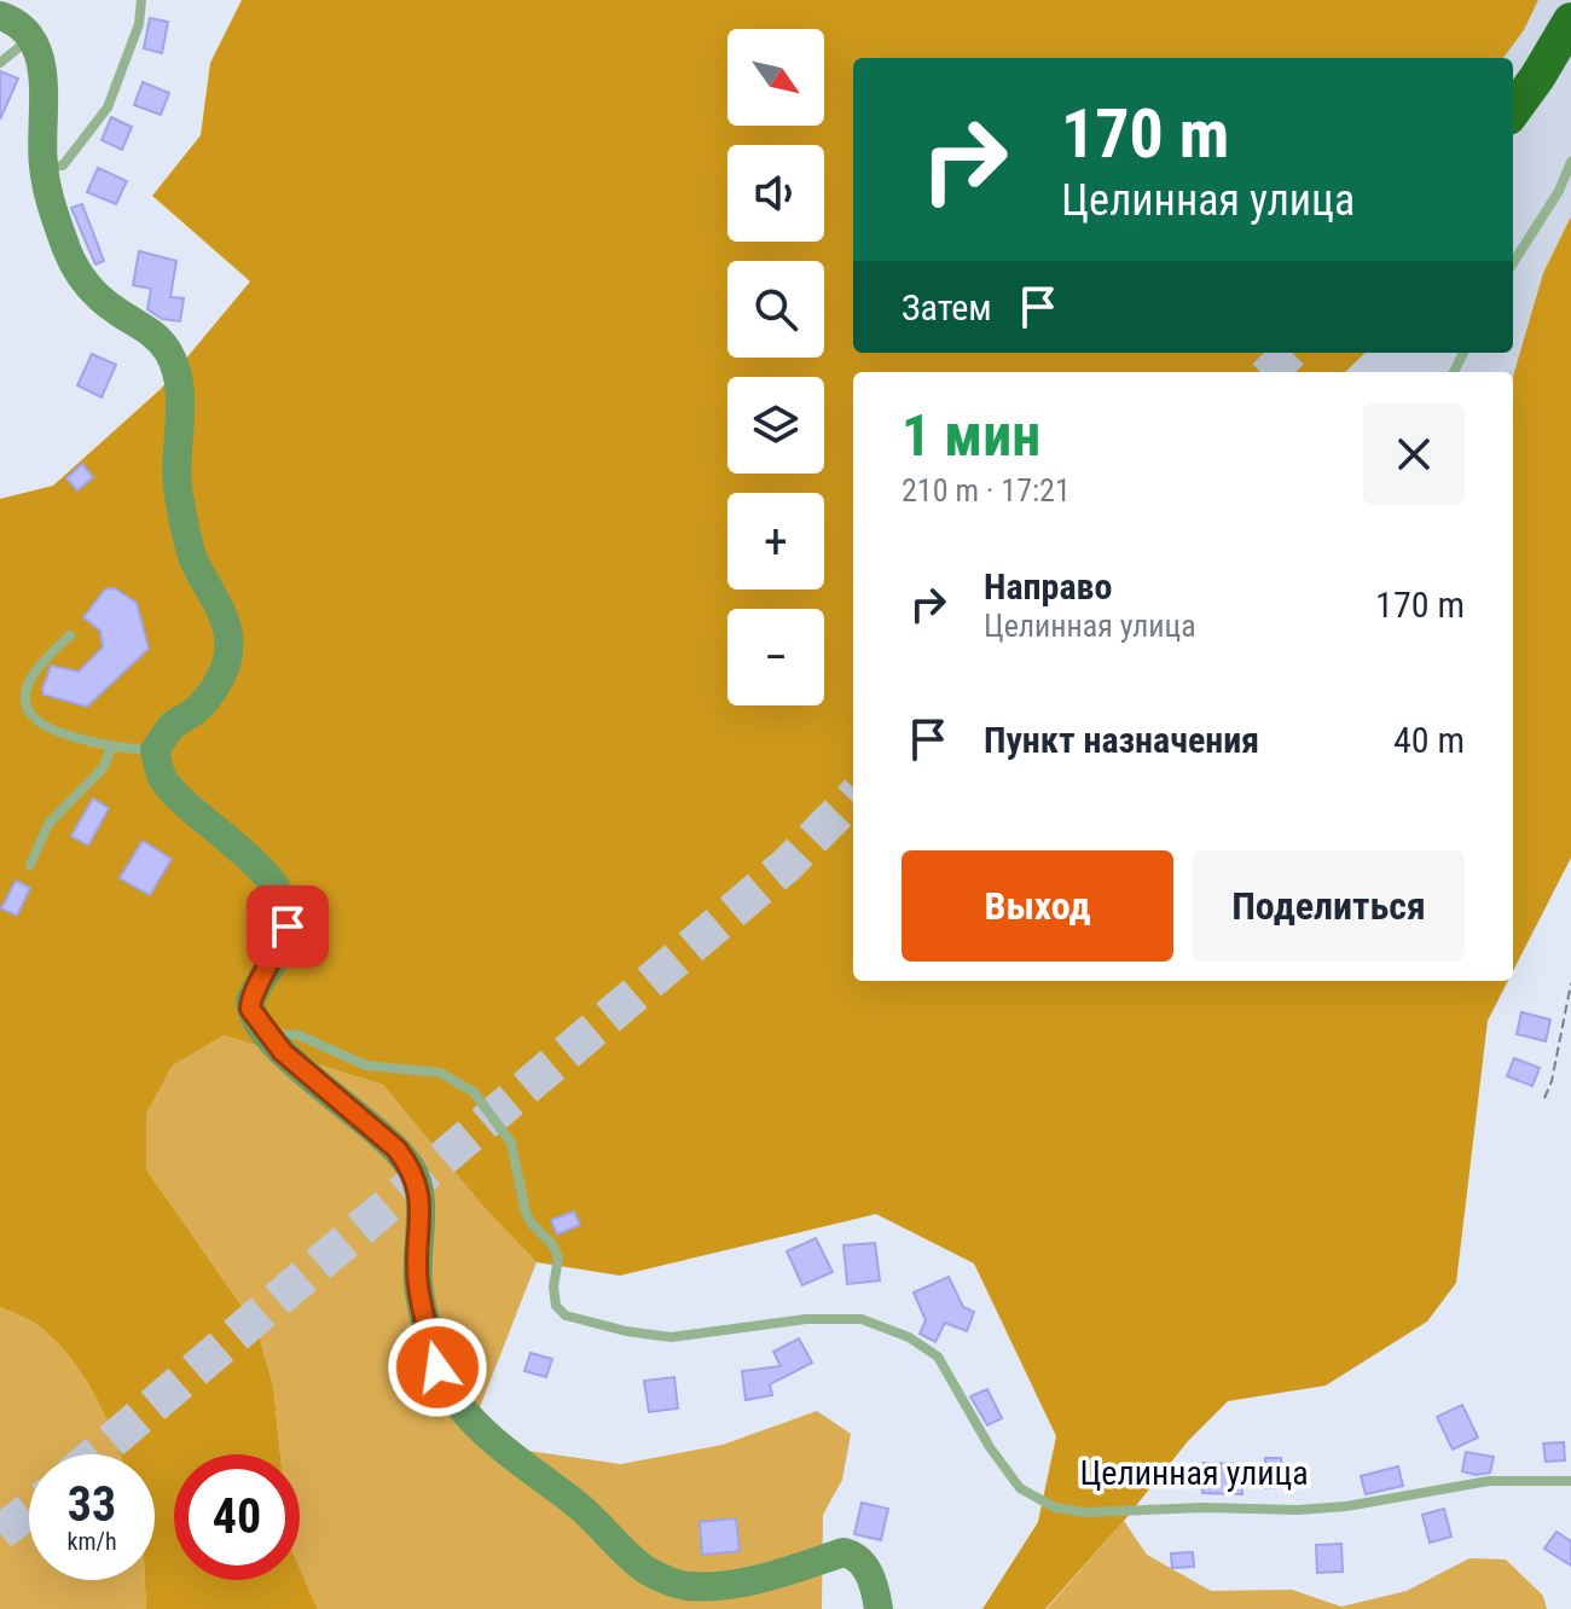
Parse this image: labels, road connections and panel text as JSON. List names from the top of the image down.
{
  "streets": {
    "lane": ["Целинная улица"]
  },
  "north": "bottom right",
  "page": {
    "map_buttons": ["+", "−"],
    "turn": ["170 m", "Целинная улица"],
    "then": "Затем",
    "heading": ["1 мин", "210 m · 17:21"],
    "list": [
      {
        "name": "Направо",
        "note": "Целинная улица",
        "value": "170 m"
      },
      {
        "name": "Пункт назначения",
        "value": "40 m"
      }
    ],
    "buttons": ["Выход", "Поделиться"],
    "speed": "33 km/h",
    "limit": "40"
  }
}
